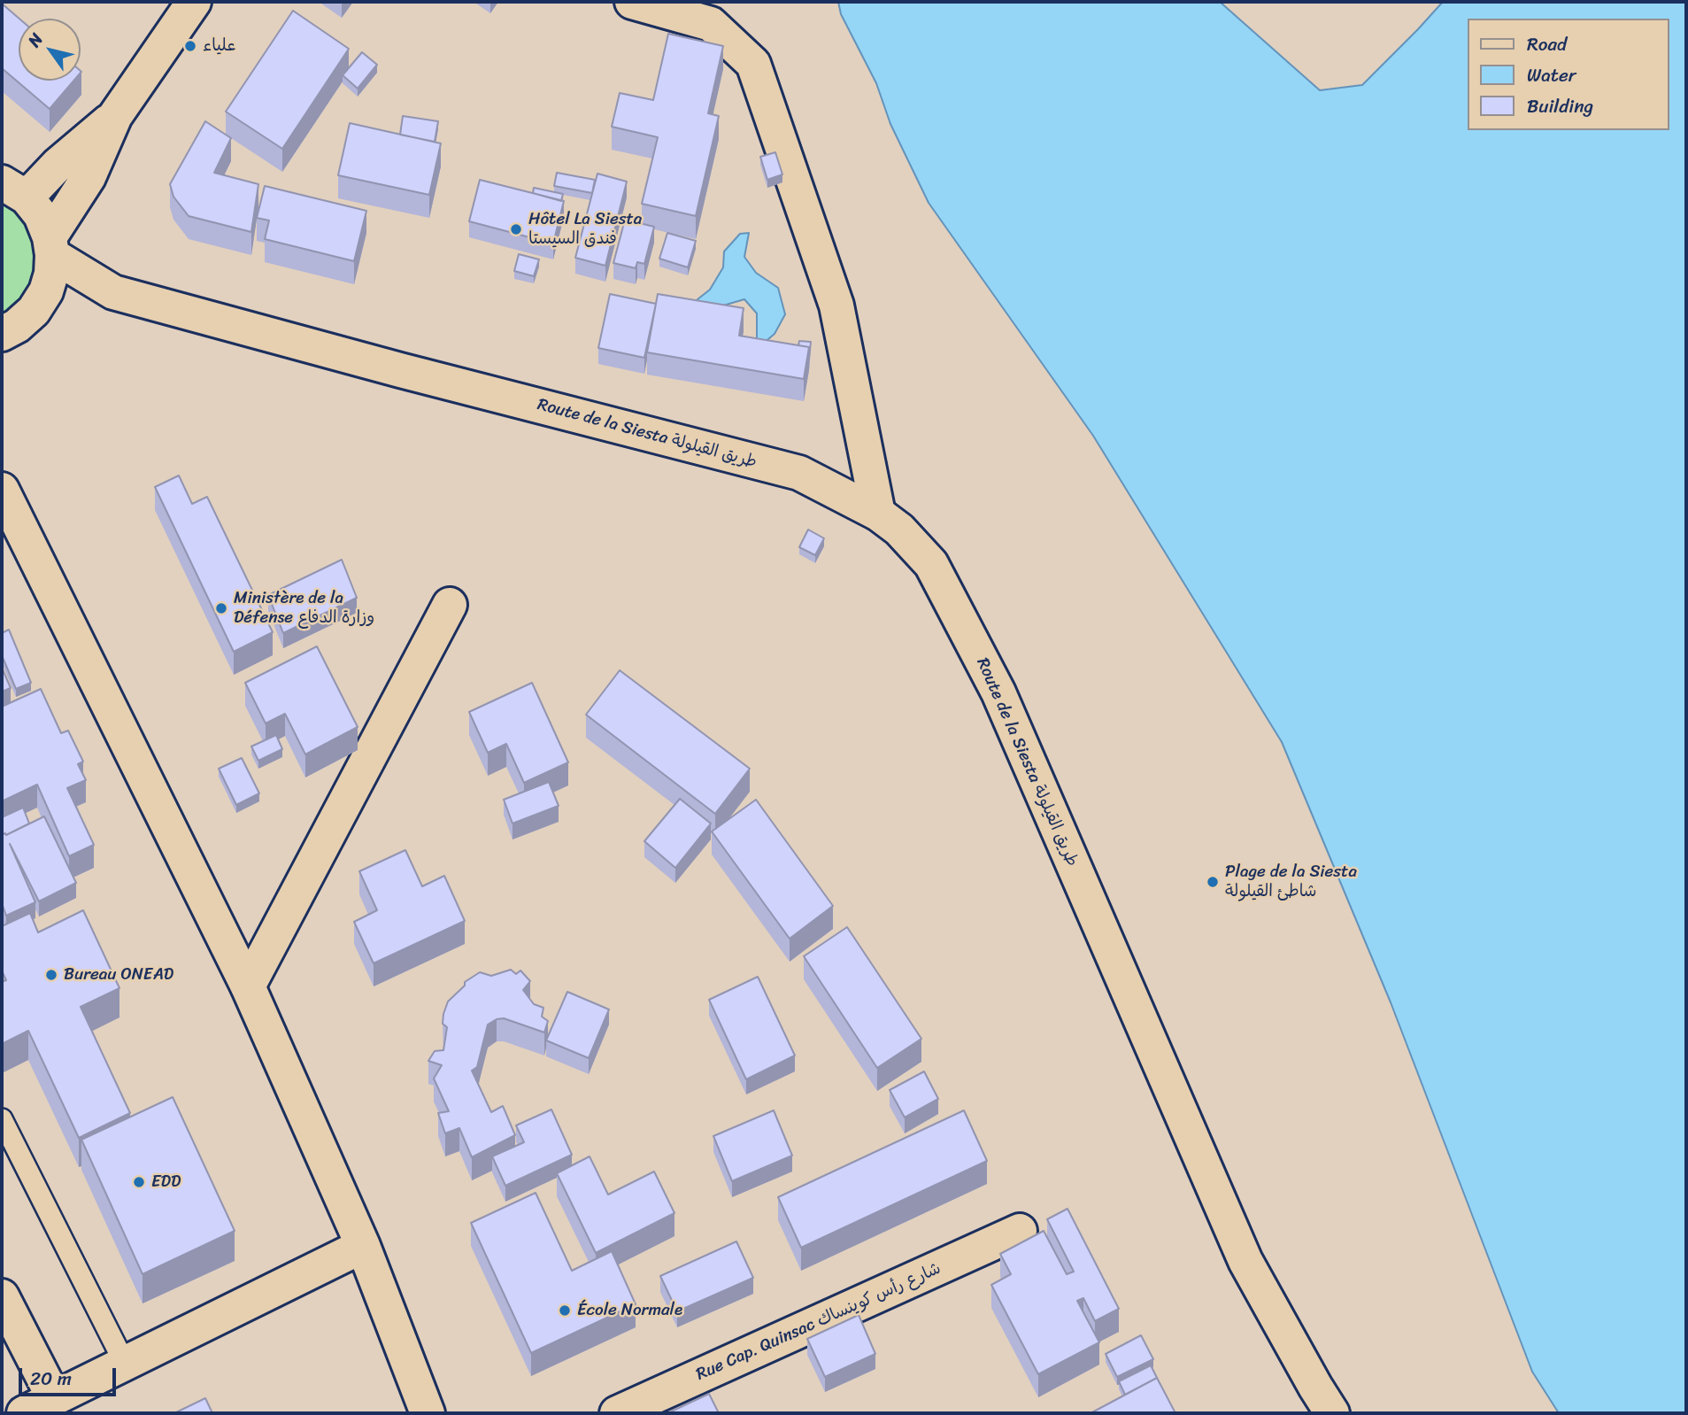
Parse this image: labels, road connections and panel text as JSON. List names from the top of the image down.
{
  "streets": {
    "main road": ["Route de la Siesta طريق القيلولة", "Rue Cap. Quinsac شارع رأس كوينساك"]
  },
  "places": [
    "علياء",
    "Hôtel La Siesta فندق السيستا",
    "Ministère de la Défense وزارة الدفاع",
    "Plage de la Siesta شاطئ القيلولة",
    "Bureau ONEAD",
    "EDD",
    "École Normale"
  ],
  "legend": ["Road", "Water", "Building"],
  "scale_bar": "20 m",
  "north": "top left"
}
